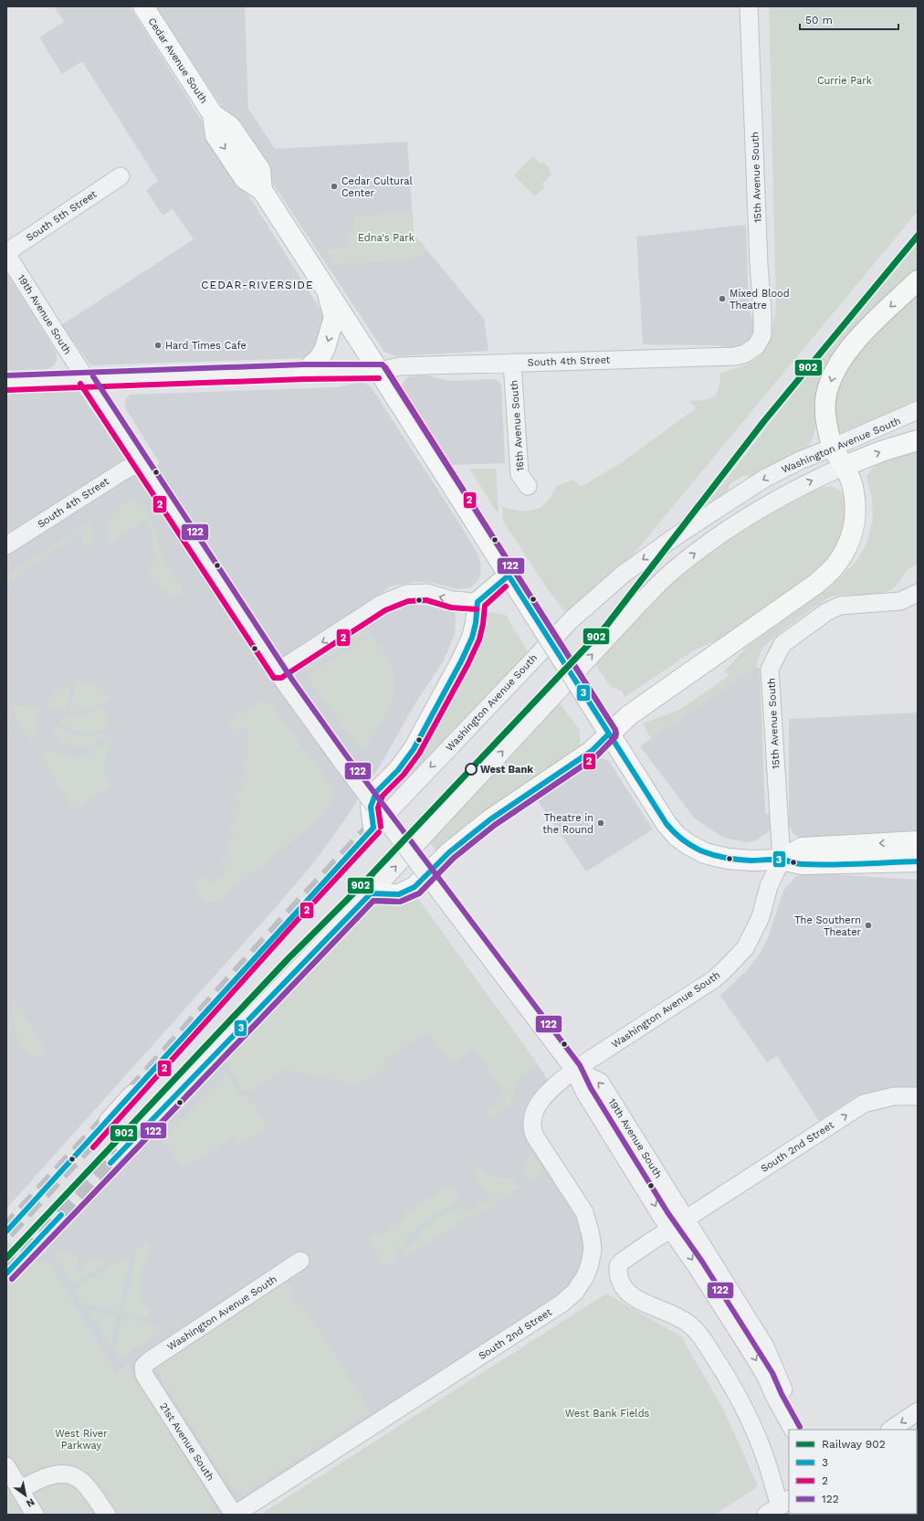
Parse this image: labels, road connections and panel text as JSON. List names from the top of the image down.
{
  "streets": {
    "main road": ["Cedar Avenue South", "Washington Avenue South"],
    "street": [
      "15th Avenue South",
      "South 5th Street",
      "19th Avenue South",
      "South 4th Street",
      "16th Avenue South",
      "South 2nd Street",
      "21st Avenue South"
    ]
  },
  "crossings": [
    ["Cedar Avenue South", "15th Avenue South"],
    ["Cedar Avenue South", "South 4th Street"],
    ["Cedar Avenue South", "Washington Avenue South"],
    ["15th Avenue South", "South 4th Street"],
    ["15th Avenue South", "Washington Avenue South"],
    ["South 5th Street", "19th Avenue South"],
    ["19th Avenue South", "South 4th Street"],
    ["19th Avenue South", "Washington Avenue South"],
    ["19th Avenue South", "South 2nd Street"],
    ["South 4th Street", "16th Avenue South"],
    ["Washington Avenue South", "South 2nd Street"],
    ["Washington Avenue South", "21st Avenue South"],
    ["South 2nd Street", "21st Avenue South"]
  ],
  "districts": ["CEDAR-RIVERSIDE"],
  "parks": [
    "Currie Park",
    "Edna's Park",
    "West Bank Fields",
    "West River Parkway"
  ],
  "places": [
    "Cedar Cultural Center",
    "Mixed Blood Theatre",
    "Hard Times Cafe",
    "West Bank",
    "Theatre in the Round",
    "The Southern Theater"
  ],
  "lines": [
    "rail line 902",
    "transit line 122",
    "transit line 2",
    "transit line 3"
  ],
  "legend": [
    "Railway 902",
    "3",
    "2",
    "122"
  ],
  "scale_bar": "50 m",
  "north": "bottom right"
}
